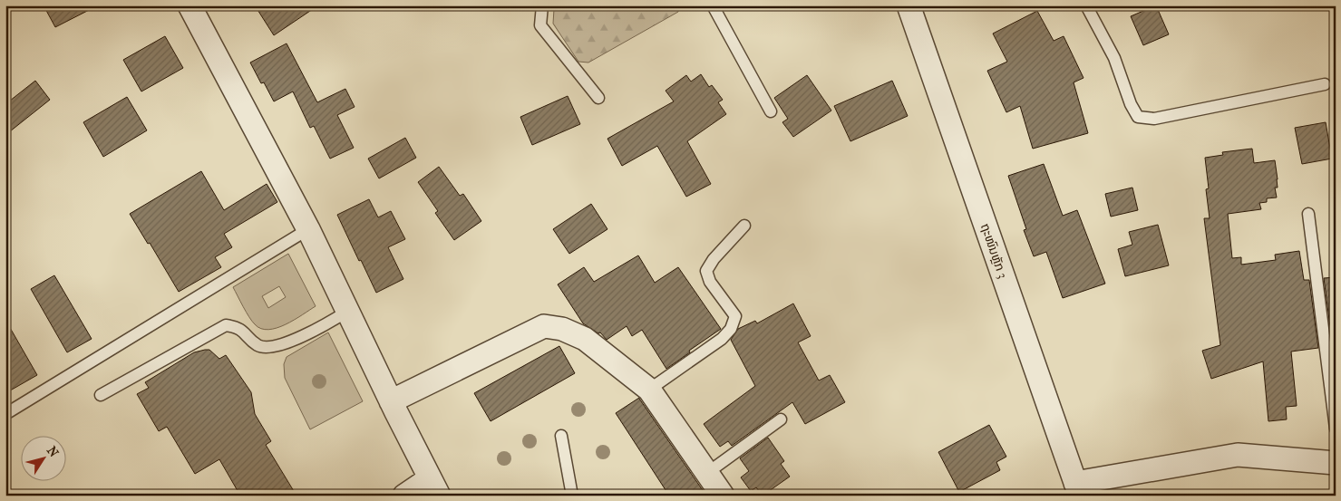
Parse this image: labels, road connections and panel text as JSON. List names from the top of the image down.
{
  "streets": {
    "street": ["ຖະໜົນຫຼັກ 3"]
  },
  "north": "top right"
}
